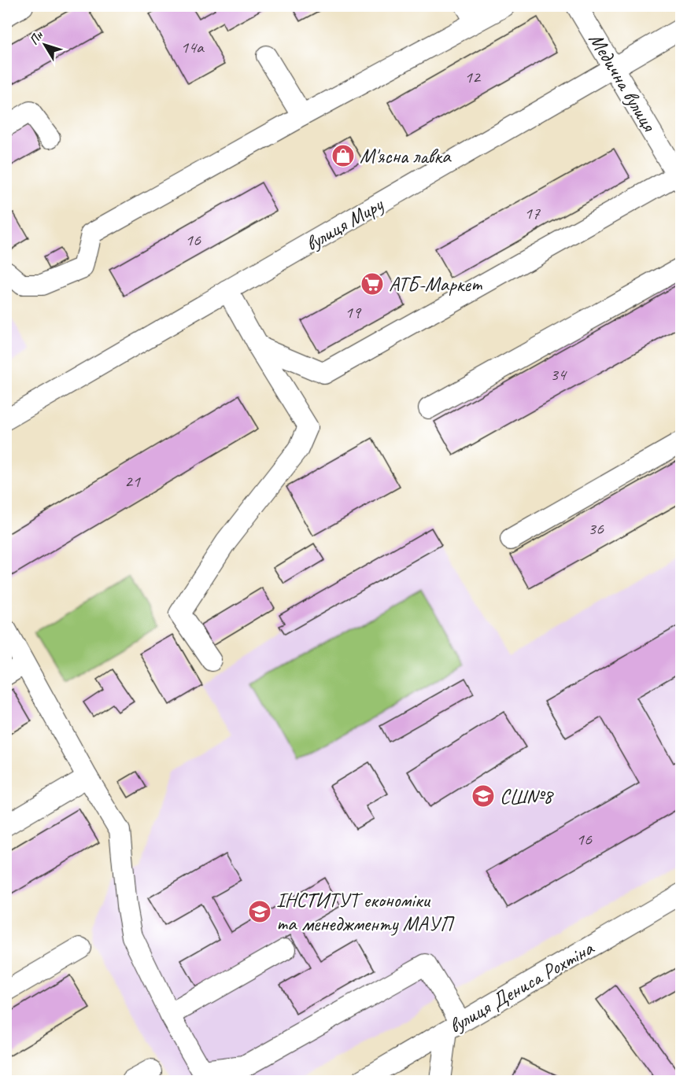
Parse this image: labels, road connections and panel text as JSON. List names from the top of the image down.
{
  "streets": {
    "street": ["Медична вулиця", "вулиця Миру", "вулиця Дениса Рохтіна"]
  },
  "crossings": [
    ["Медична вулиця", "вулиця Миру"]
  ],
  "places": {
    "shop": ["М'ясна лавка"],
    "supermarket": ["АТБ-Маркет"],
    "school or university": ["СШ№8", "ІНСТИТУТ економіки та менеджменту МАУП"]
  },
  "house_numbers": [
    "14а",
    "12",
    "17",
    "16",
    "19",
    "34",
    "21",
    "36",
    "16"
  ],
  "north": "top left"
}
